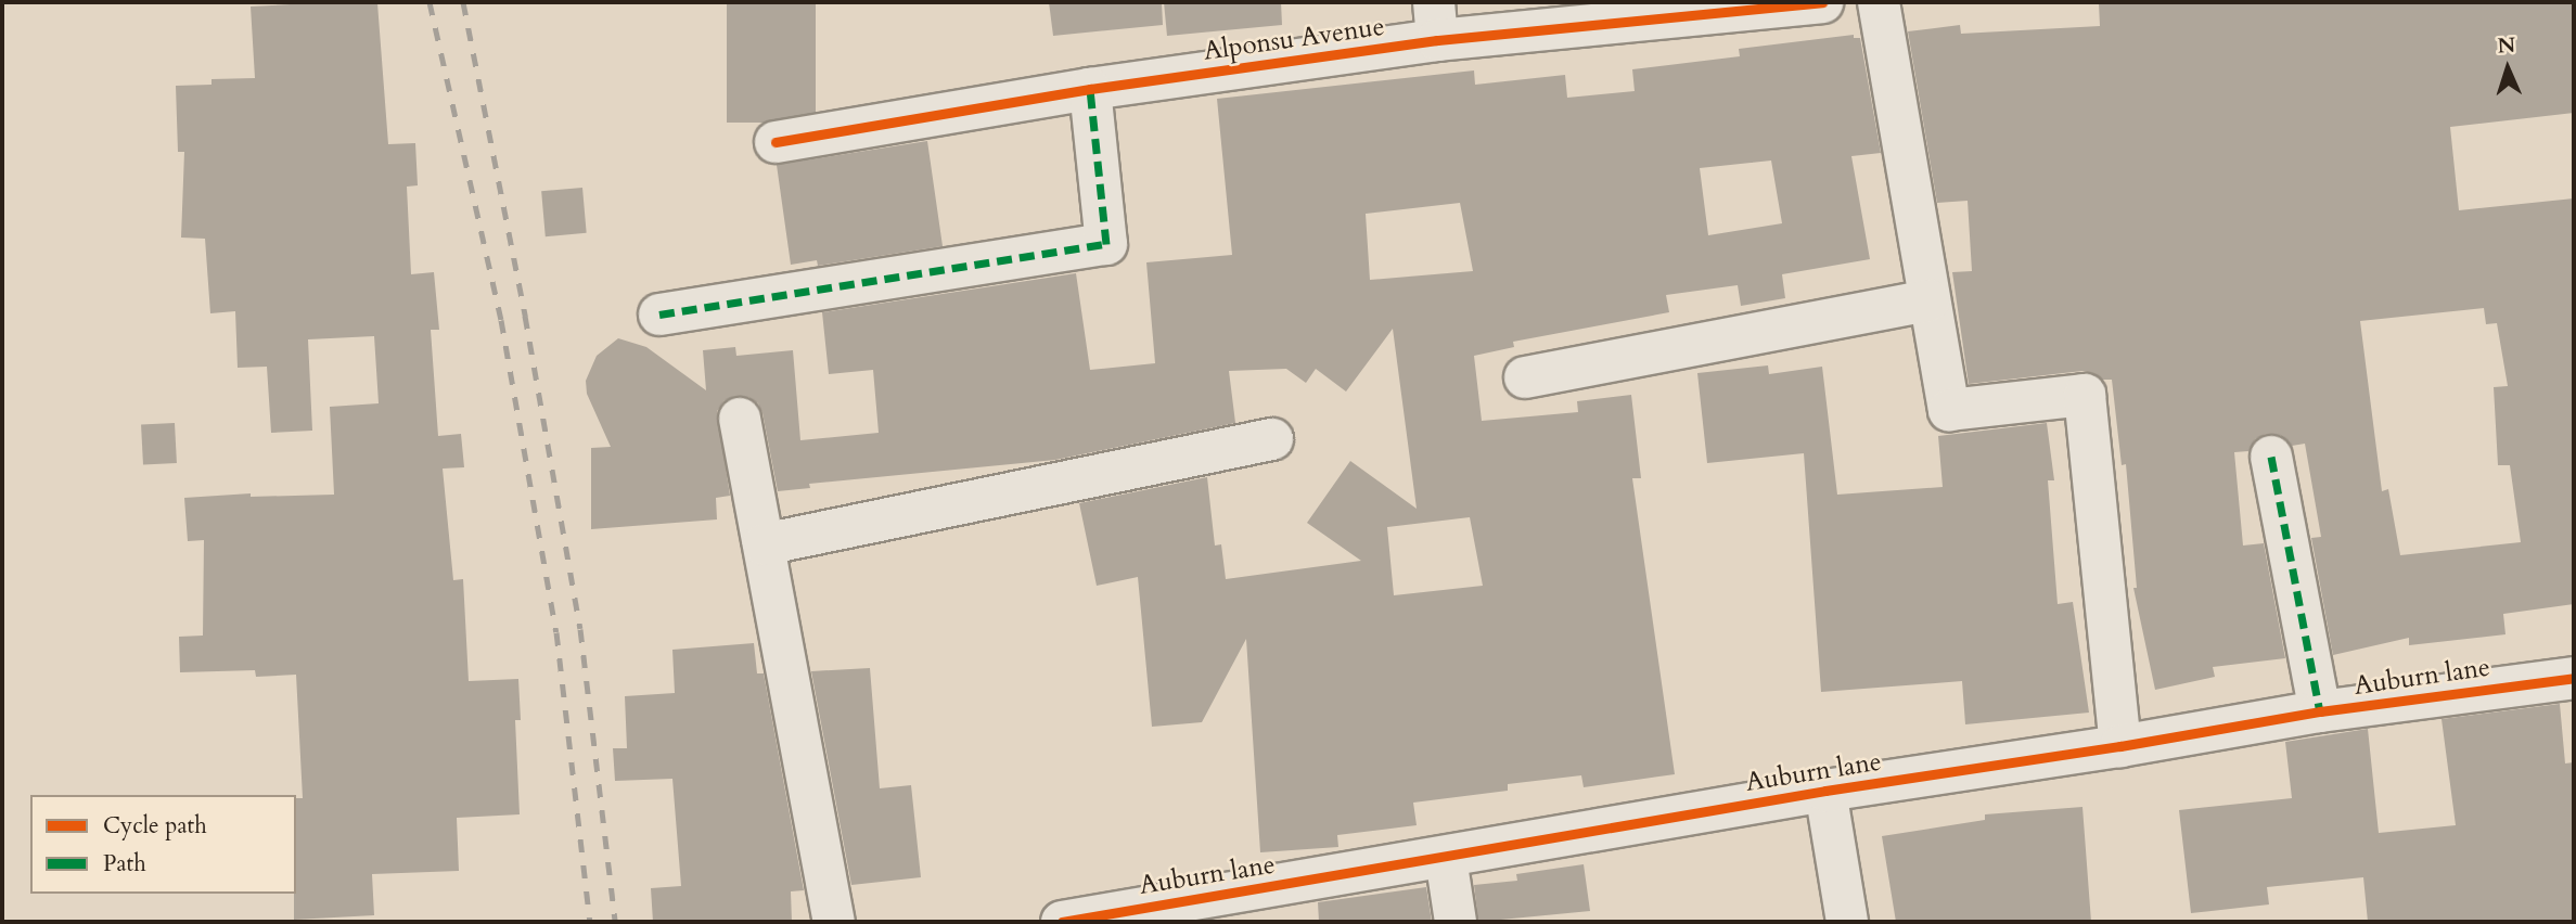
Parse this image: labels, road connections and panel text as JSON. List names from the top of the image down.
{
  "streets": {
    "street": ["Alponsu Avenue", "Auburn lane"]
  },
  "legend": ["Cycle path", "Path"],
  "north": "top"
}
